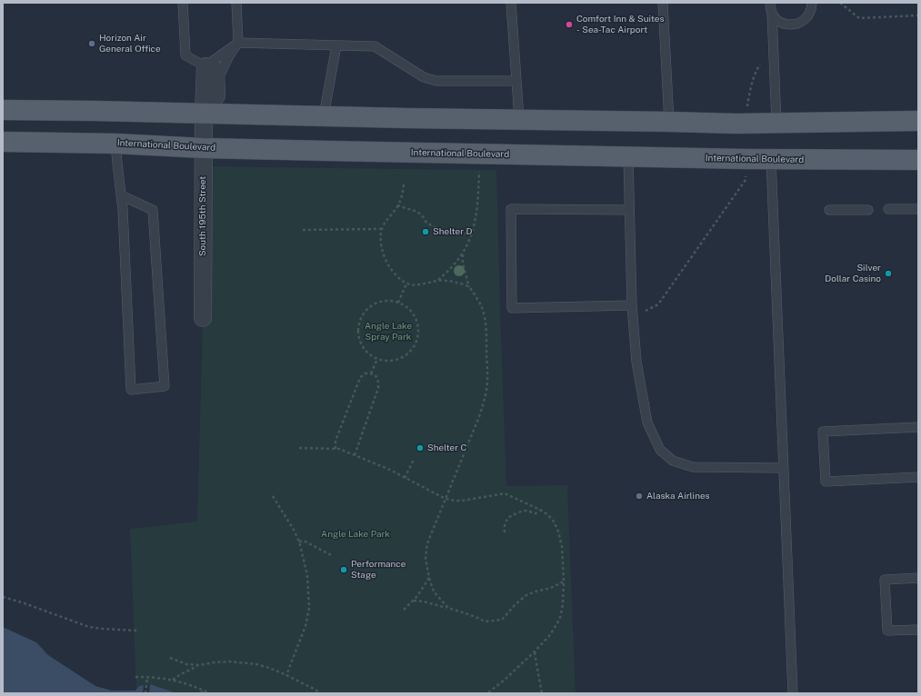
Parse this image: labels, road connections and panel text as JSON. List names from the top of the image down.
{
  "streets": {
    "main road": ["International Boulevard"],
    "street": ["South 195th Street"]
  },
  "crossings": [
    ["International Boulevard", "South 195th Street"]
  ],
  "parks": ["Angle Lake Spray Park", "Angle Lake Park"],
  "places": [
    "Comfort Inn & Suites - Sea-Tac Airport",
    "Horizon Air General Office",
    "Shelter D",
    "Silver Dollar Casino",
    "Shelter C",
    "Alaska Airlines",
    "Performance Stage"
  ]
}
